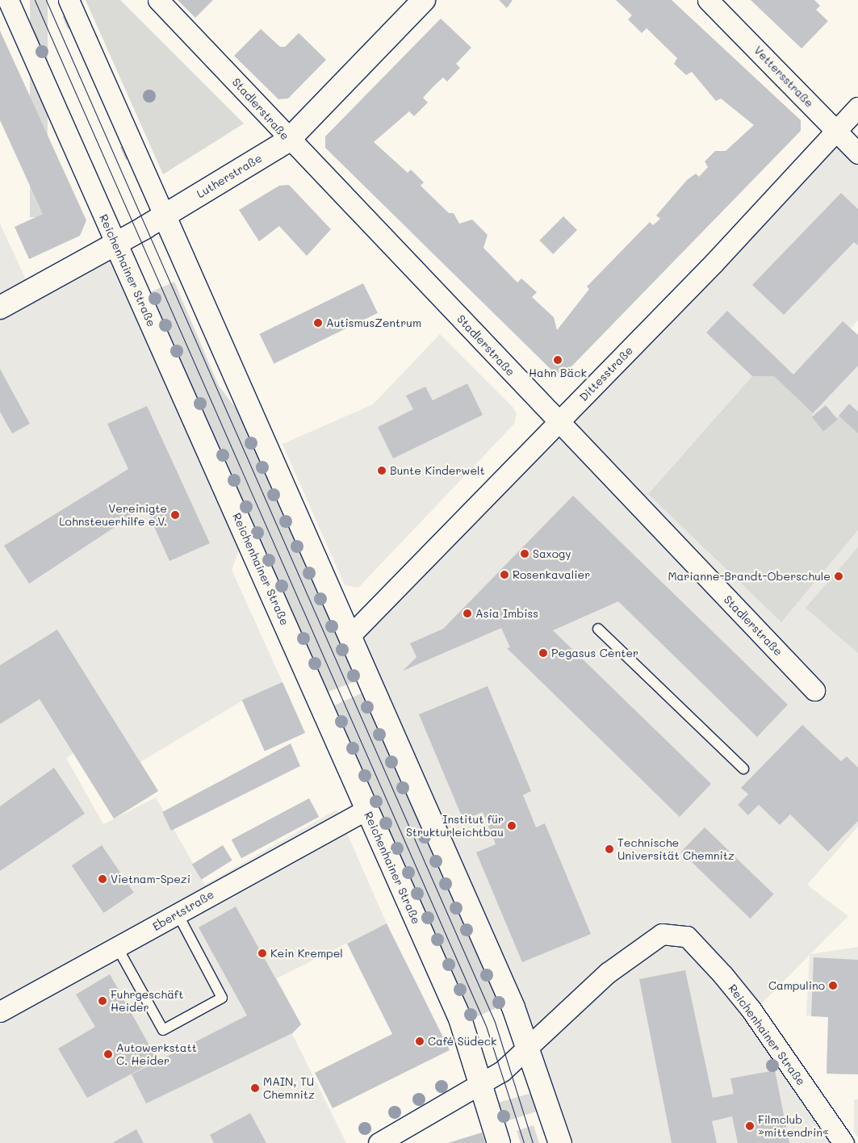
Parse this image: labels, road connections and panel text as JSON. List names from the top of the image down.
{
  "streets": {
    "street": [
      "Vettersstraße",
      "Stadlerstraße",
      "Lutherstraße",
      "Reichenhainer Straße",
      "Dittesstraße",
      "Ebertstraße"
    ]
  },
  "crossings": [
    ["Vettersstraße", "Dittesstraße"],
    ["Stadlerstraße", "Lutherstraße"],
    ["Stadlerstraße", "Dittesstraße"],
    ["Lutherstraße", "Reichenhainer Straße"],
    ["Reichenhainer Straße", "Ebertstraße"]
  ],
  "places": [
    "AutismusZentrum",
    "Hahn Bäck",
    "Bunte Kinderwelt",
    "Vereinigte Lohnsteuerhilfe e.V.",
    "Saxogy",
    "Rosenkavalier",
    "Marianne-Brandt-Oberschule",
    "Asia Imbiss",
    "Pegasus Center",
    "Institut für Strukturleichtbau",
    "Technische Universität Chemnitz",
    "Vietnam-Spezi",
    "Kein Krempel",
    "Campulino",
    "Fuhrgeschäft Heider",
    "Café Südeck",
    "Autowerkstatt C. Heider",
    "MAIN, TU Chemnitz",
    "Filmclub »mittendrin«"
  ]
}
